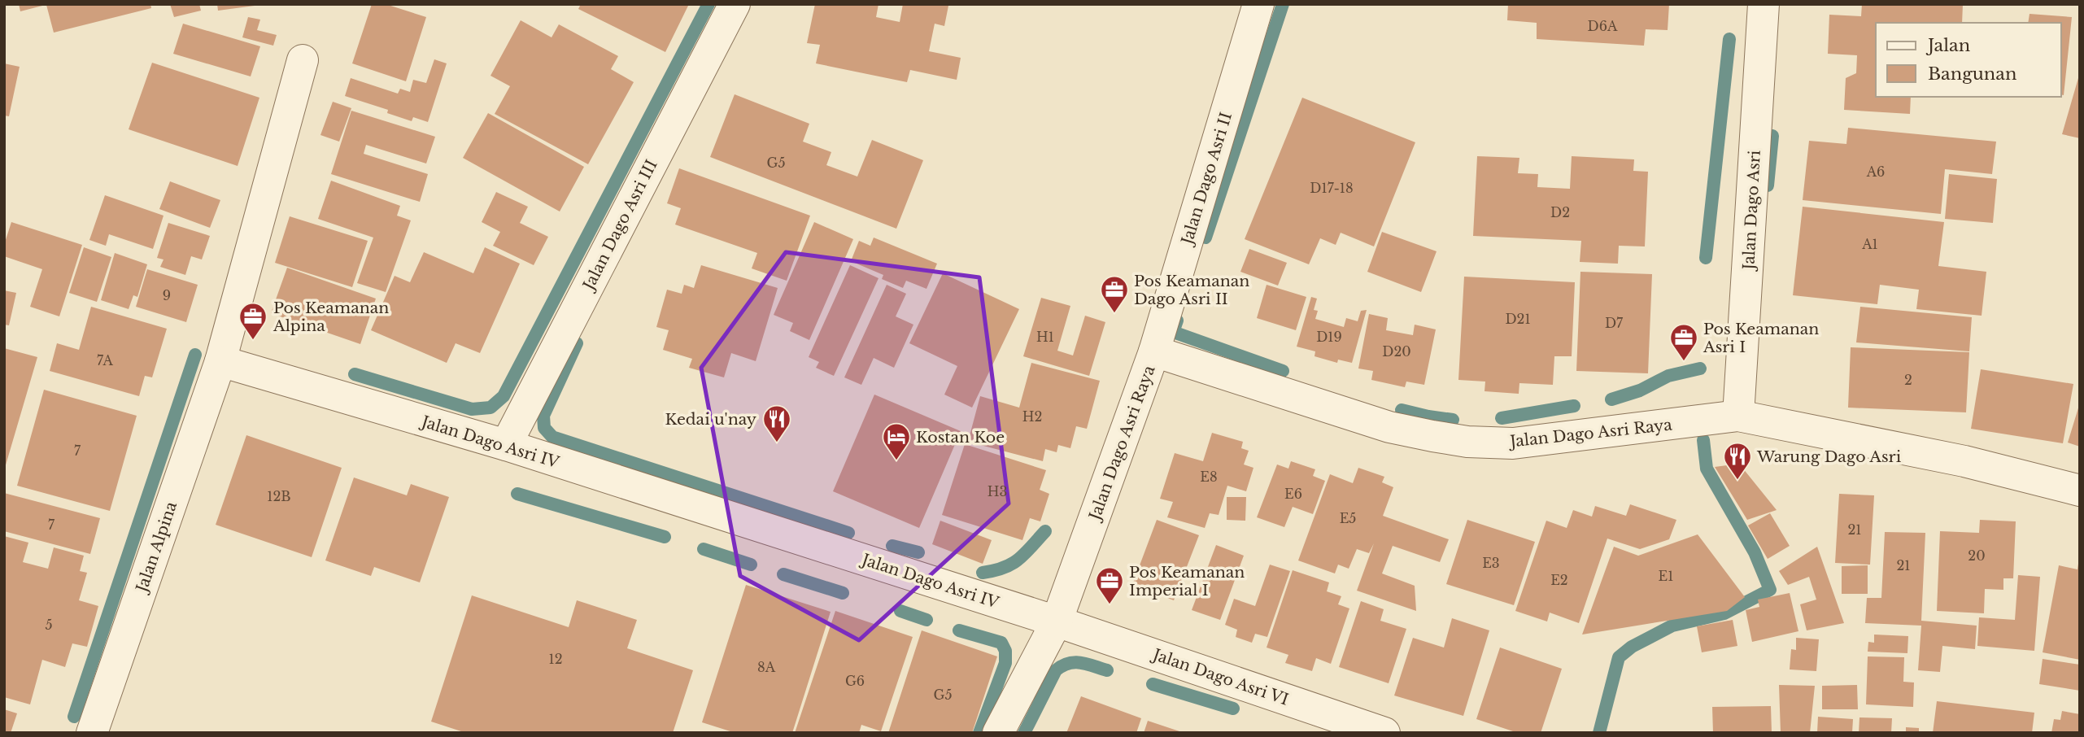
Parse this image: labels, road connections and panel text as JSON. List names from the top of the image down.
{
  "streets": {
    "street": [
      "Jalan Dago Asri II",
      "Jalan Dago Asri",
      "Jalan Dago Asri III",
      "Jalan Dago Asri Raya",
      "Jalan Dago Asri IV",
      "Jalan Alpina",
      "Jalan Dago Asri VI"
    ]
  },
  "crossings": [
    ["Jalan Dago Asri II", "Jalan Dago Asri Raya"],
    ["Jalan Dago Asri", "Jalan Dago Asri Raya"],
    ["Jalan Dago Asri III", "Jalan Dago Asri IV"],
    ["Jalan Dago Asri Raya", "Jalan Dago Asri IV"],
    ["Jalan Dago Asri Raya", "Jalan Dago Asri VI"],
    ["Jalan Dago Asri IV", "Jalan Alpina"],
    ["Jalan Dago Asri IV", "Jalan Dago Asri VI"]
  ],
  "places": {
    "office": [
      "Pos Keamanan Dago Asri II",
      "Pos Keamanan Alpina",
      "Pos Keamanan Asri I",
      "Pos Keamanan Imperial I"
    ],
    "restaurant": ["Kedai u'nay", "Warung Dago Asri"],
    "hotel": ["Kostan Koe"]
  },
  "house_numbers": [
    "D6A",
    "G5",
    "A6",
    "D17-18",
    "D2",
    "A1",
    "9",
    "D21",
    "D7",
    "H1",
    "D19",
    "D20",
    "7A",
    "2",
    "H2",
    "7",
    "E8",
    "H3",
    "E6",
    "12B",
    "E5",
    "7",
    "21",
    "20",
    "E3",
    "21",
    "E1",
    "E2",
    "5",
    "12",
    "8A",
    "G6",
    "G5"
  ],
  "legend": ["Jalan", "Bangunan"]
}
